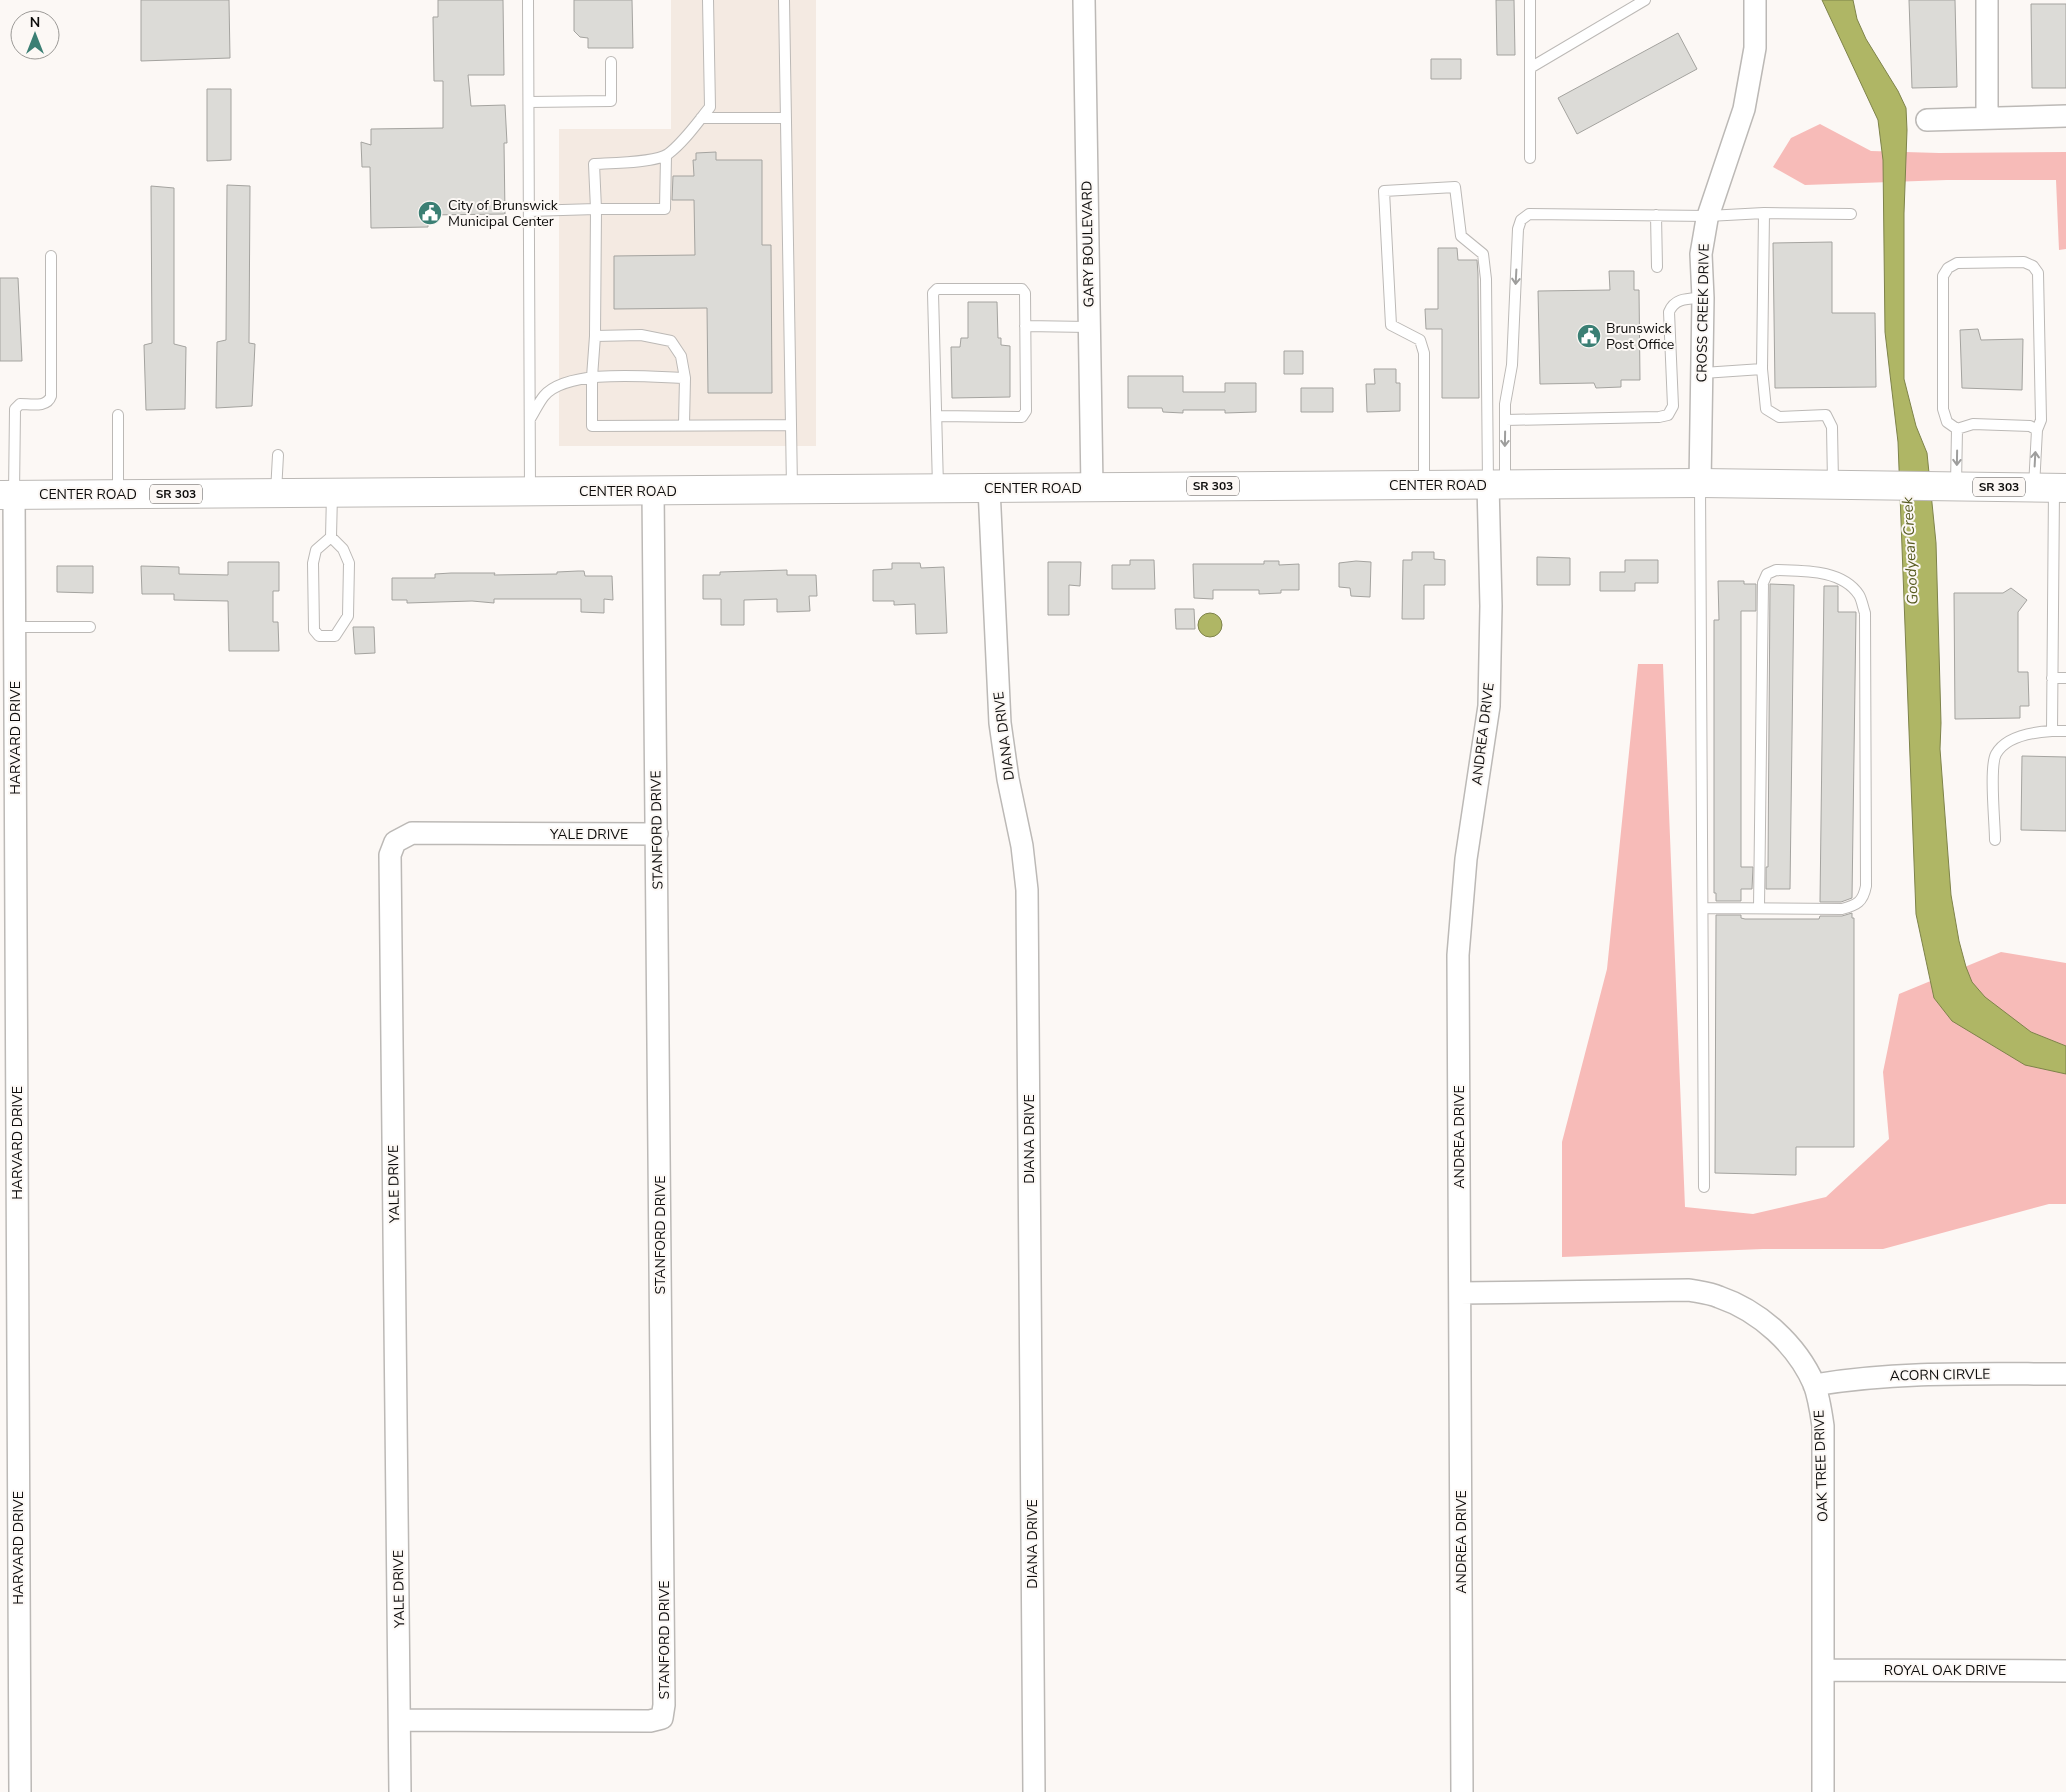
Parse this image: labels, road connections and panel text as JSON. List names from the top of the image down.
{
  "streets": {
    "main road": ["CENTER ROAD", "SR 303"],
    "street": [
      "GARY BOULEVARD",
      "CROSS CREEK DRIVE",
      "ANDREA DRIVE",
      "DIANA DRIVE",
      "HARVARD DRIVE",
      "STANFORD DRIVE",
      "YALE DRIVE",
      "ACORN CIRVLE",
      "OAK TREE DRIVE",
      "ROYAL OAK DRIVE"
    ]
  },
  "crossings": [
    ["GARY BOULEVARD", "CENTER ROAD"],
    ["CROSS CREEK DRIVE", "CENTER ROAD"],
    ["CENTER ROAD", "ANDREA DRIVE"],
    ["CENTER ROAD", "DIANA DRIVE"],
    ["CENTER ROAD", "HARVARD DRIVE"],
    ["CENTER ROAD", "STANFORD DRIVE"],
    ["ANDREA DRIVE", "OAK TREE DRIVE"],
    ["STANFORD DRIVE", "YALE DRIVE"],
    ["ACORN CIRVLE", "OAK TREE DRIVE"],
    ["OAK TREE DRIVE", "ROYAL OAK DRIVE"]
  ],
  "water": ["Goodyear Creek"],
  "places": {
    "public building": ["City of Brunswick Municipal Center", "Brunswick Post Office"]
  },
  "north": "top"
}
